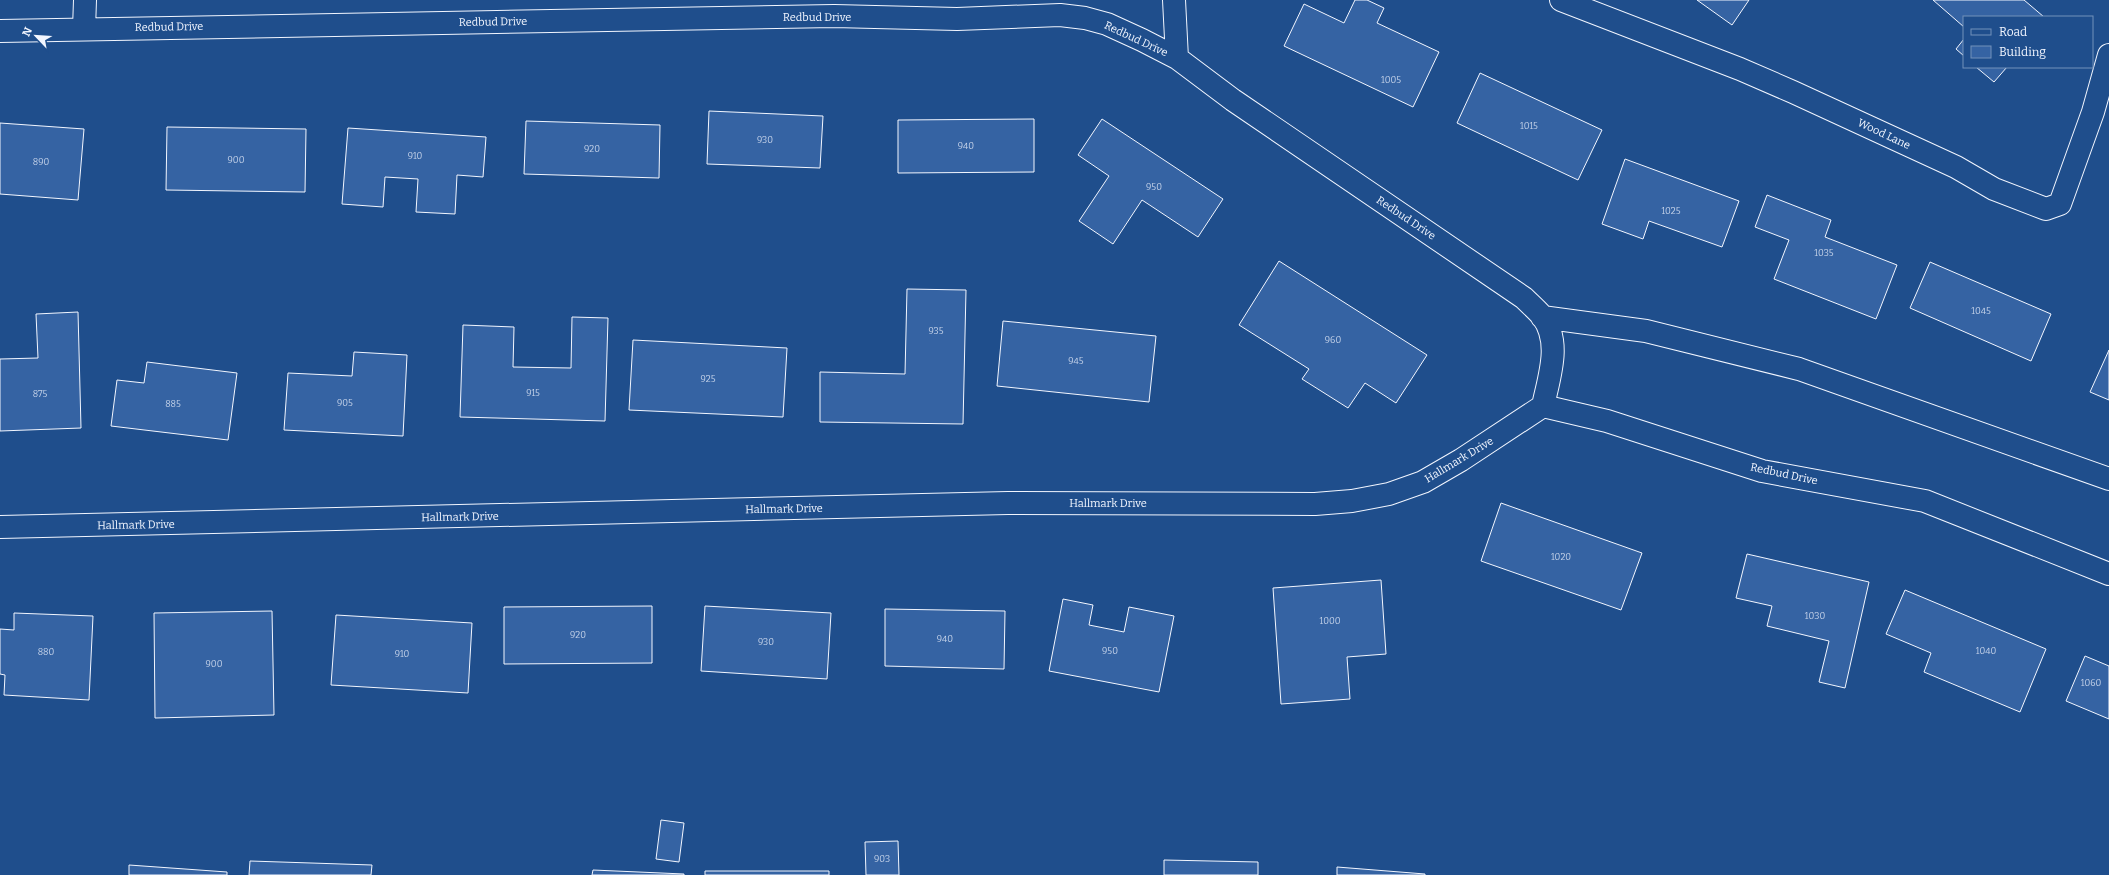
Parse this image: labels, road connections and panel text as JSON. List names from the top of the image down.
{
  "streets": {
    "street": ["Redbud Drive", "Wood Lane", "Hallmark Drive"]
  },
  "crossings": [
    ["Redbud Drive", "Hallmark Drive"]
  ],
  "house_numbers": [
    "1005",
    "1015",
    "930",
    "940",
    "920",
    "910",
    "900",
    "890",
    "950",
    "1025",
    "1035",
    "1045",
    "935",
    "960",
    "945",
    "925",
    "915",
    "875",
    "905",
    "885",
    "1020",
    "1030",
    "1000",
    "920",
    "940",
    "930",
    "950",
    "1040",
    "880",
    "910",
    "900",
    "1060",
    "903"
  ],
  "legend": ["Road", "Building"],
  "north": "top left"
}
